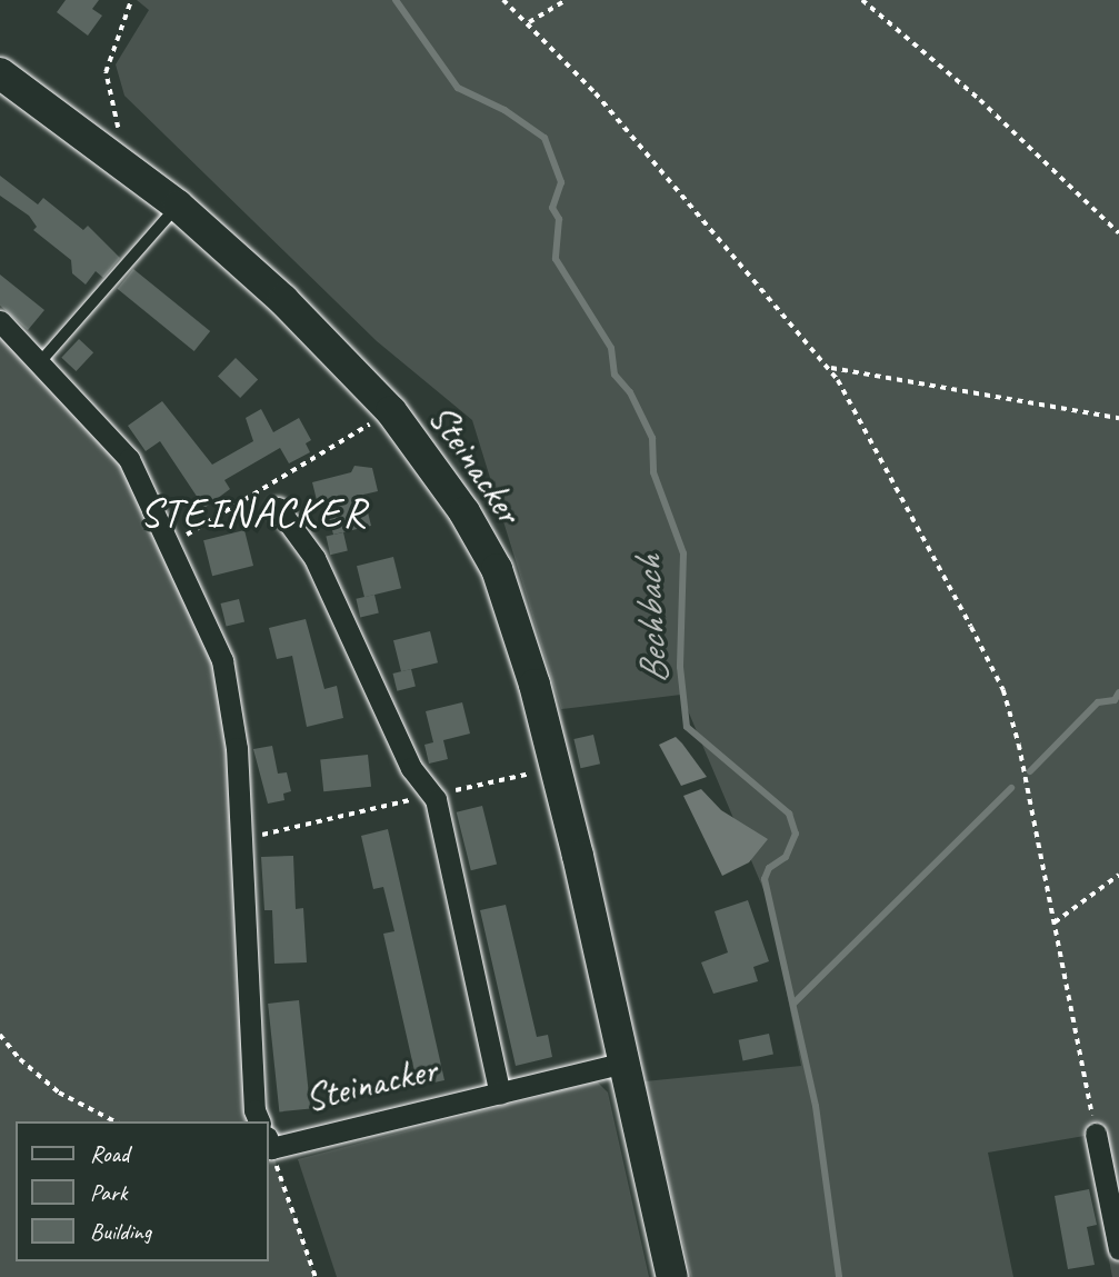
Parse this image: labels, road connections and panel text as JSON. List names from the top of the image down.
{
  "streets": {
    "main road": ["Steinacker"]
  },
  "districts": ["STEINACKER"],
  "water": ["Bechbach"],
  "legend": ["Road", "Park", "Building"]
}
